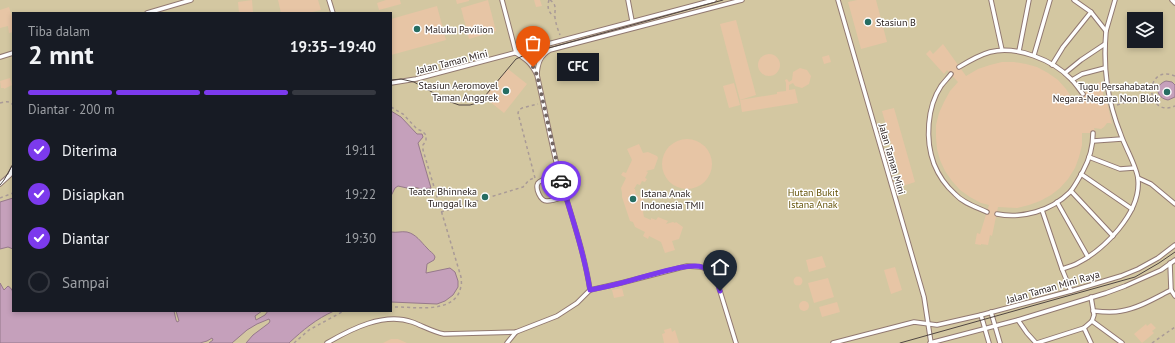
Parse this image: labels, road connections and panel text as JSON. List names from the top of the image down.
{
  "streets": {
    "lane": ["Jalan Taman Mini", "Jalan Taman Mini Raya"]
  },
  "crossings": [
    ["Jalan Taman Mini", "Jalan Taman Mini Raya"]
  ],
  "parks": ["Hutan Bukit Istana Anak"],
  "places": [
    "Stasiun B",
    "Maluku Pavilion",
    "CFC",
    "Stasiun Aeromovel Taman Anggrek",
    "Tugu Persahabatan Negara-Negara Non Blok",
    "Teater Bhinneka Tunggal Ika",
    "Istana Anak Indonesia TMII"
  ],
  "page": {
    "heading": ["2 mnt", "Tiba dalam", "19:35–19:40"],
    "bubble": "CFC",
    "bar": "Diantar · 200 m",
    "list": [
      ["Diterima", "19:11"],
      ["Disiapkan", "19:22"],
      ["Diantar", "19:30"],
      "Sampai"
    ]
  }
}
